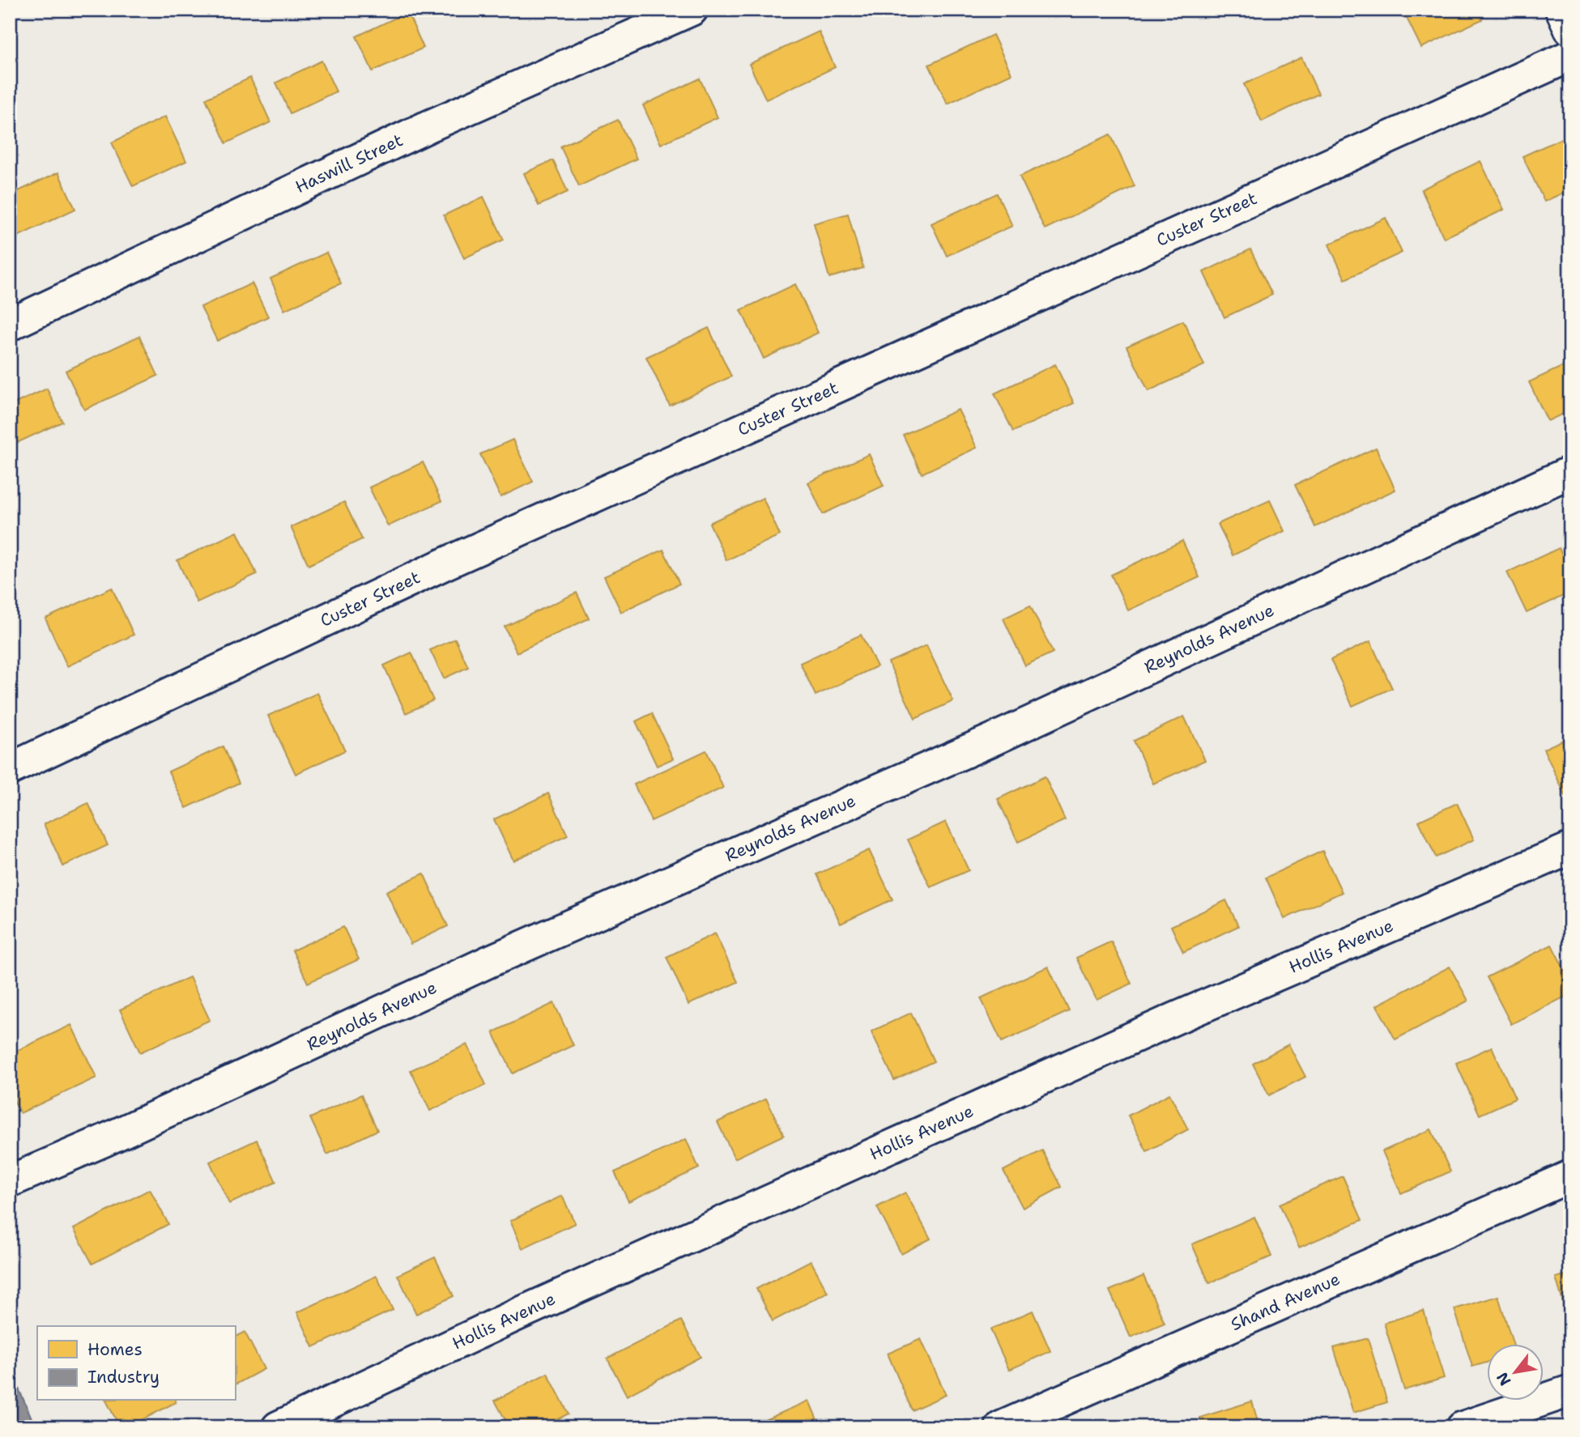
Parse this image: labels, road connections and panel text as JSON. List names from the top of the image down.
{
  "streets": {
    "street": [
      "Haswill Street",
      "Custer Street",
      "Reynolds Avenue",
      "Hollis Avenue",
      "Shand Avenue"
    ]
  },
  "legend": ["Homes", "Industry"],
  "north": "bottom left"
}
